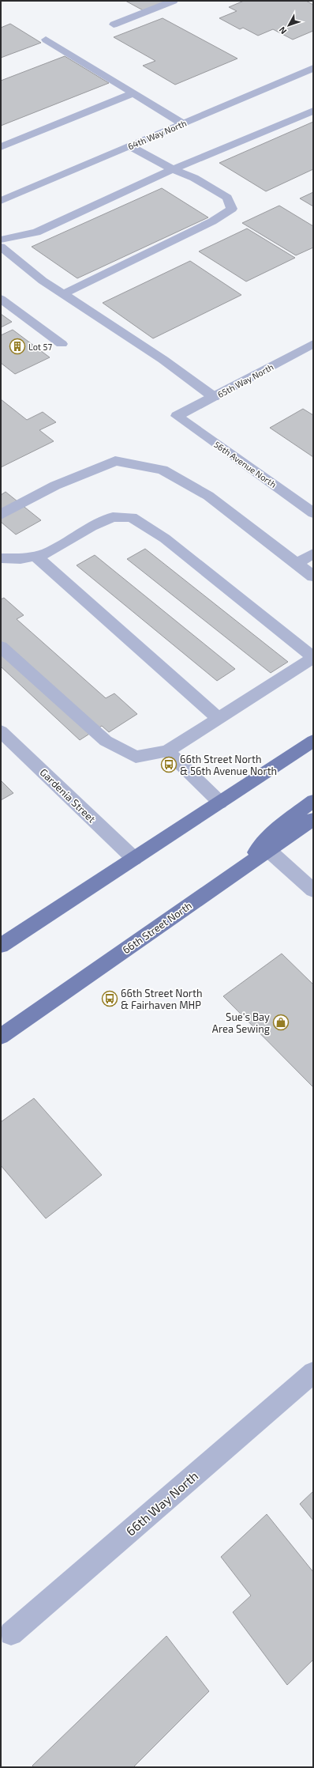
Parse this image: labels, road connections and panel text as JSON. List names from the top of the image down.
{
  "streets": {
    "main road": ["66th Street North"],
    "street": [
      "64th Way North",
      "65th Way North",
      "56th Avenue North",
      "Gardenia Street",
      "66th Way North"
    ]
  },
  "crossings": [
    ["65th Way North", "56th Avenue North"]
  ],
  "places": {
    "building": ["Lot 57"],
    "bus stop": ["66th Street North & 56th Avenue North", "66th Street North & Fairhaven MHP"],
    "shop": ["Sue's Bay Area Sewing"]
  },
  "north": "bottom left"
}
